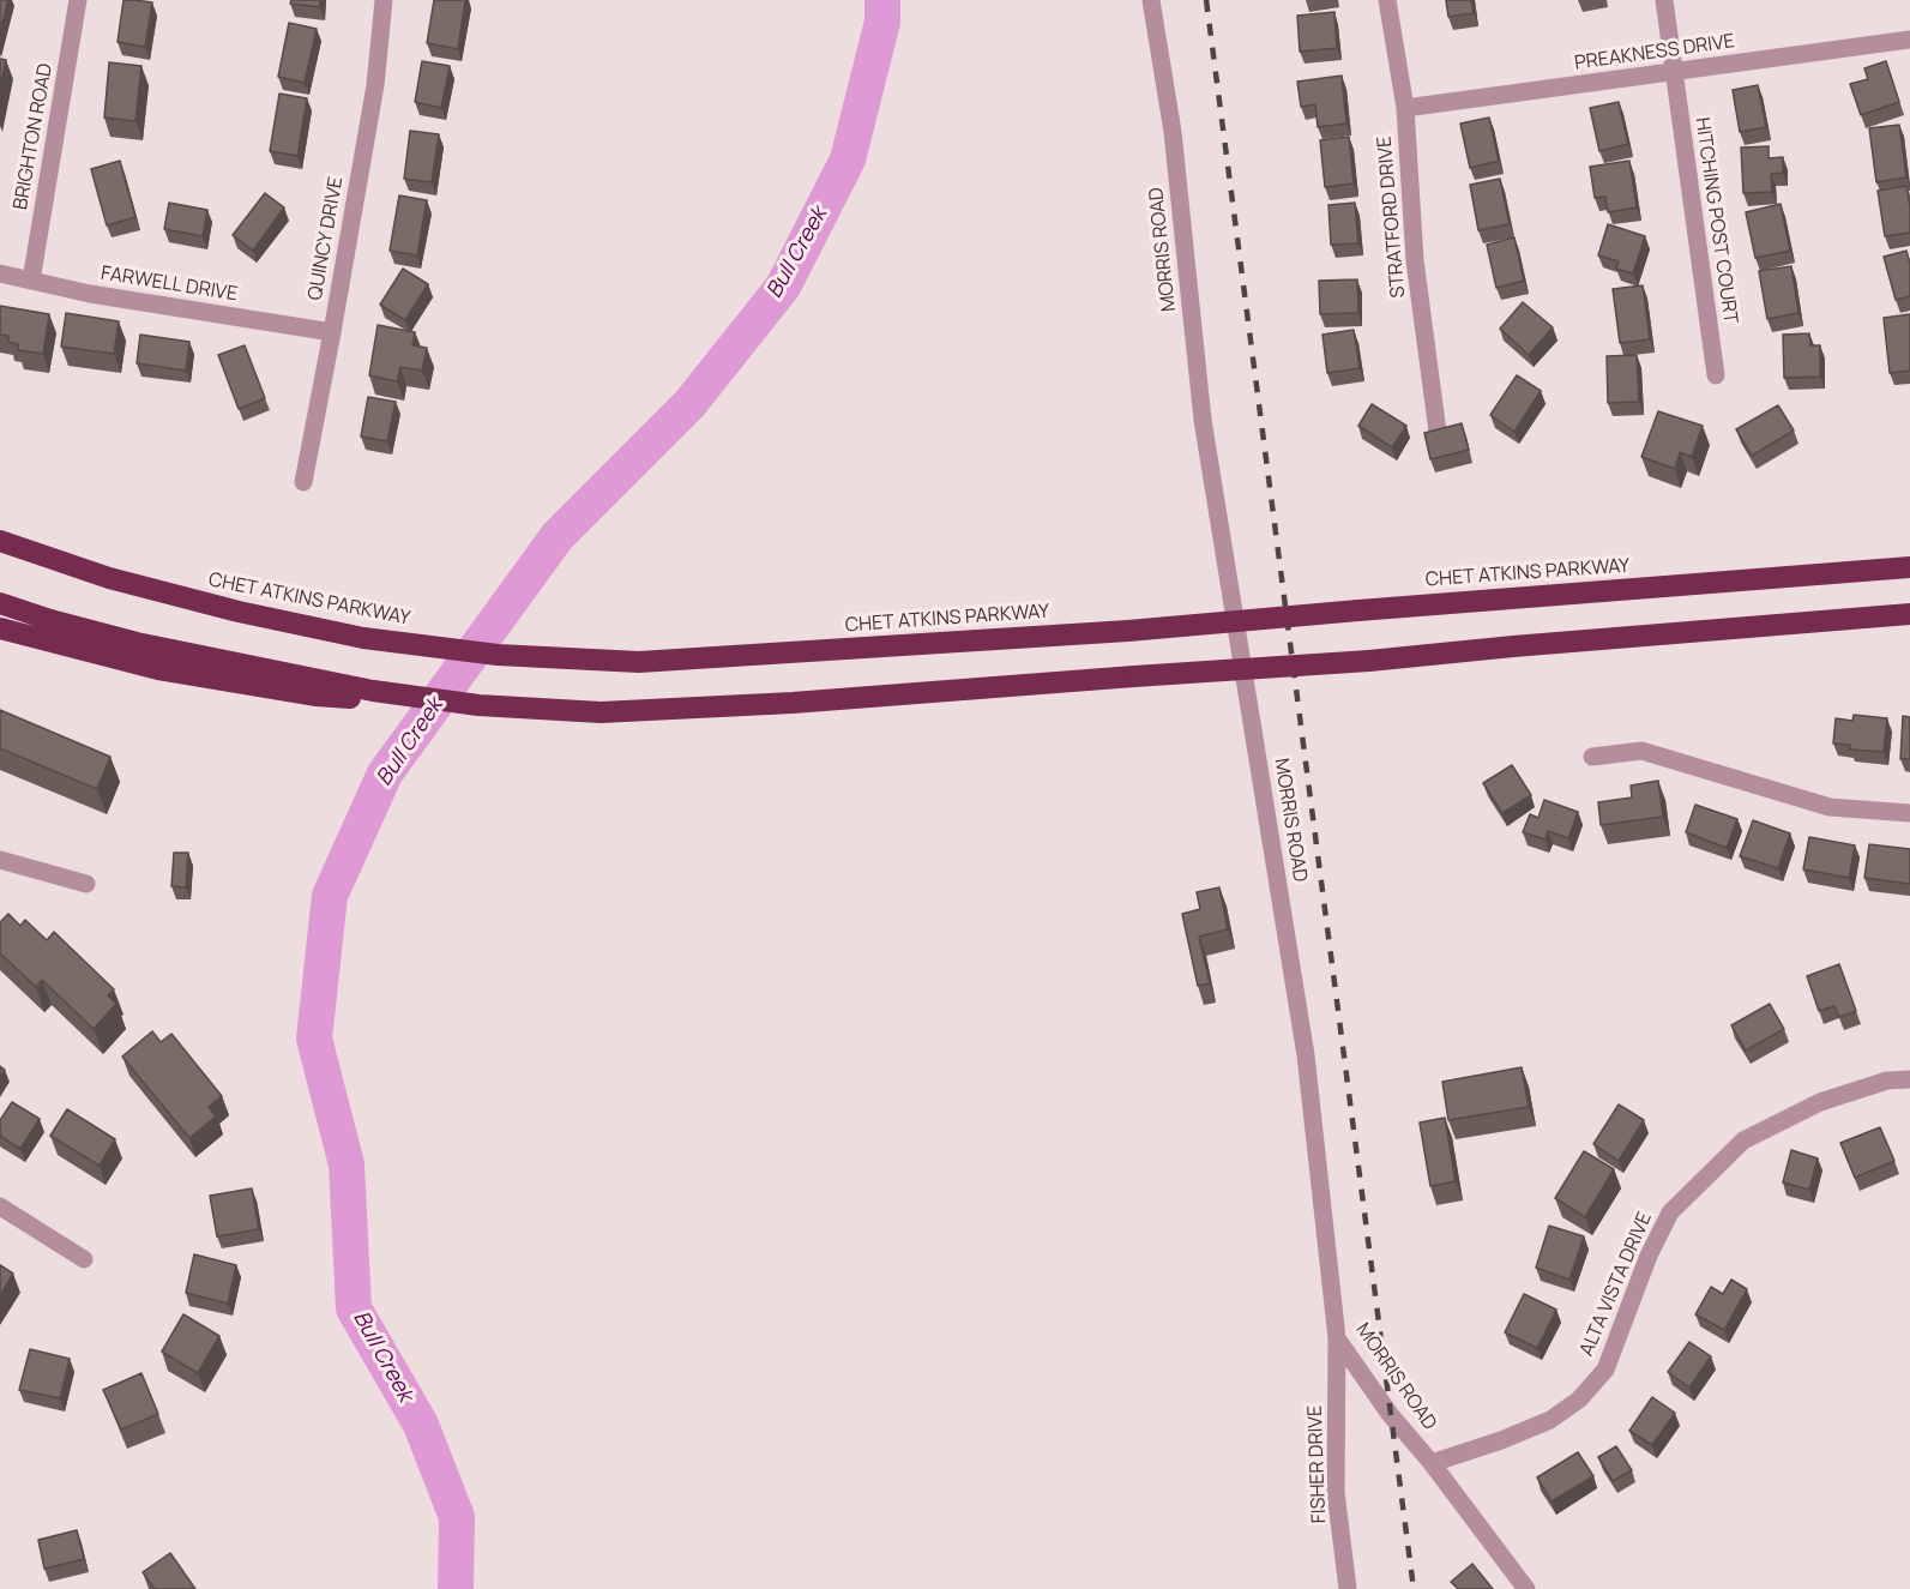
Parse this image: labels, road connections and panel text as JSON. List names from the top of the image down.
{
  "streets": {
    "highway": ["CHET ATKINS PARKWAY"],
    "street": [
      "PREAKNESS DRIVE",
      "BRIGHTON ROAD",
      "STRATFORD DRIVE",
      "HITCHING POST COURT",
      "QUINCY DRIVE",
      "MORRIS ROAD",
      "FARWELL DRIVE",
      "ALTA VISTA DRIVE",
      "FISHER DRIVE"
    ]
  },
  "crossings": [
    ["PREAKNESS DRIVE", "STRATFORD DRIVE"],
    ["PREAKNESS DRIVE", "HITCHING POST COURT"],
    ["BRIGHTON ROAD", "FARWELL DRIVE"],
    ["QUINCY DRIVE", "FARWELL DRIVE"],
    ["MORRIS ROAD", "ALTA VISTA DRIVE"],
    ["MORRIS ROAD", "FISHER DRIVE"]
  ],
  "water": ["Bull Creek"]
}
